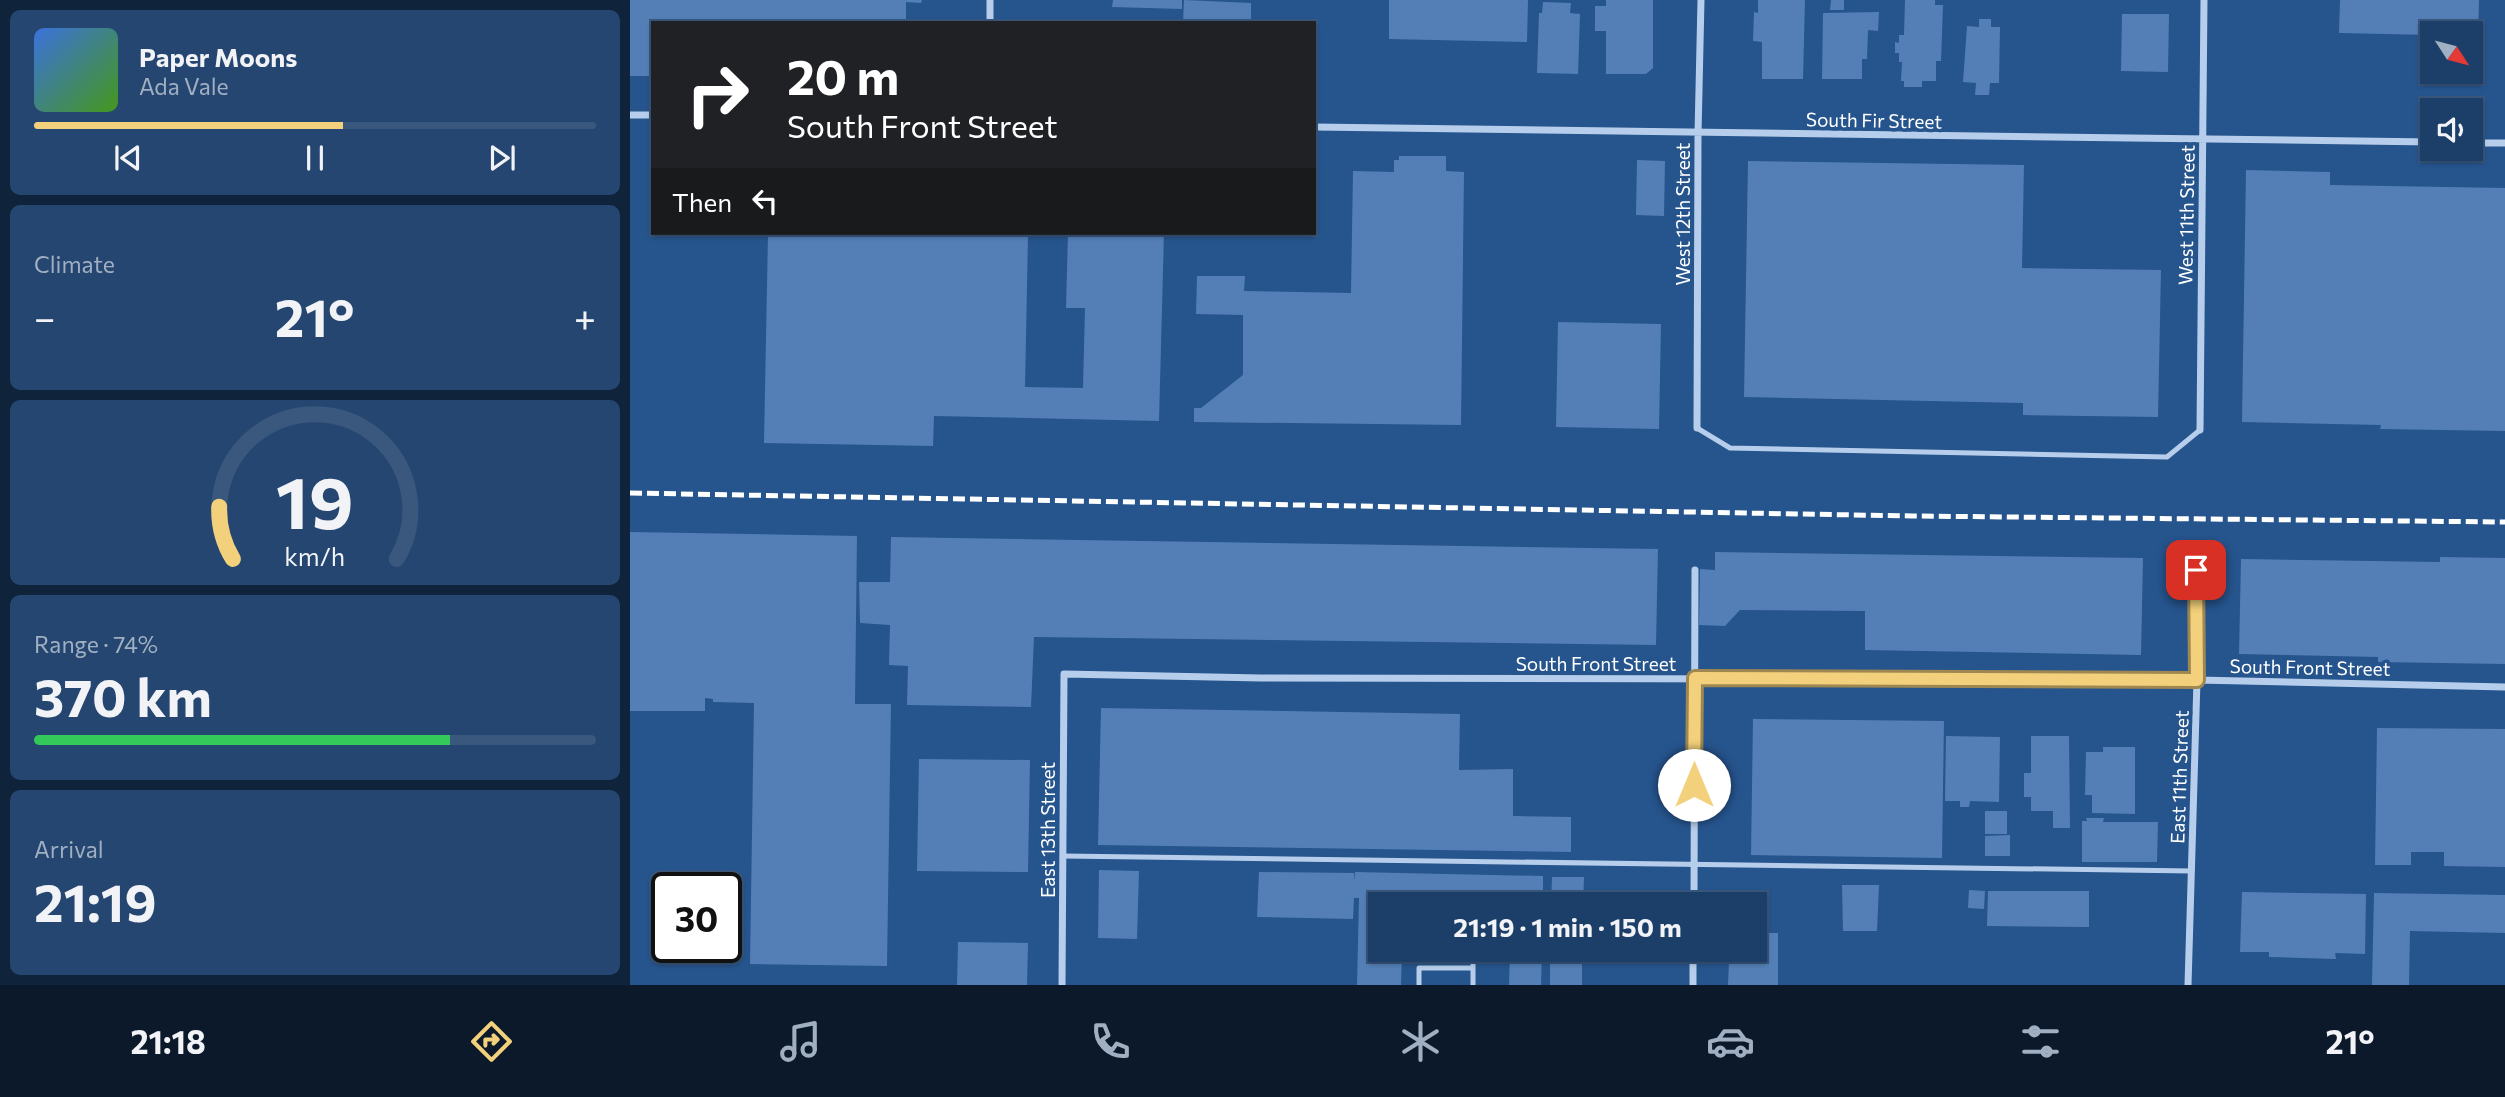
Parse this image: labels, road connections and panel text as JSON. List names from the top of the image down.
{
  "streets": {
    "street": [
      "South Fir Street",
      "West 12th Street",
      "West 11th Street",
      "South Front Street",
      "East 11th Street",
      "East 13th Street"
    ]
  },
  "crossings": [
    ["South Fir Street", "West 12th Street"],
    ["South Fir Street", "West 11th Street"],
    ["South Front Street", "East 11th Street"],
    ["South Front Street", "East 13th Street"]
  ],
  "north": "bottom right",
  "page": {
    "turn": ["20 m", "South Front Street"],
    "song": ["Paper Moons", "Ada Vale"],
    "then": "Then",
    "tile": [
      "Climate",
      ["Range · 74%", "370 km"],
      ["Arrival", "21:19"]
    ],
    "heat": ["−", "21°", "+"],
    "limit": "30",
    "trip": "21:19 · 1 min · 150 m",
    "tabs": ["21:18", "21°"],
    "gauge": ["19", "km/h"]
  }
}
